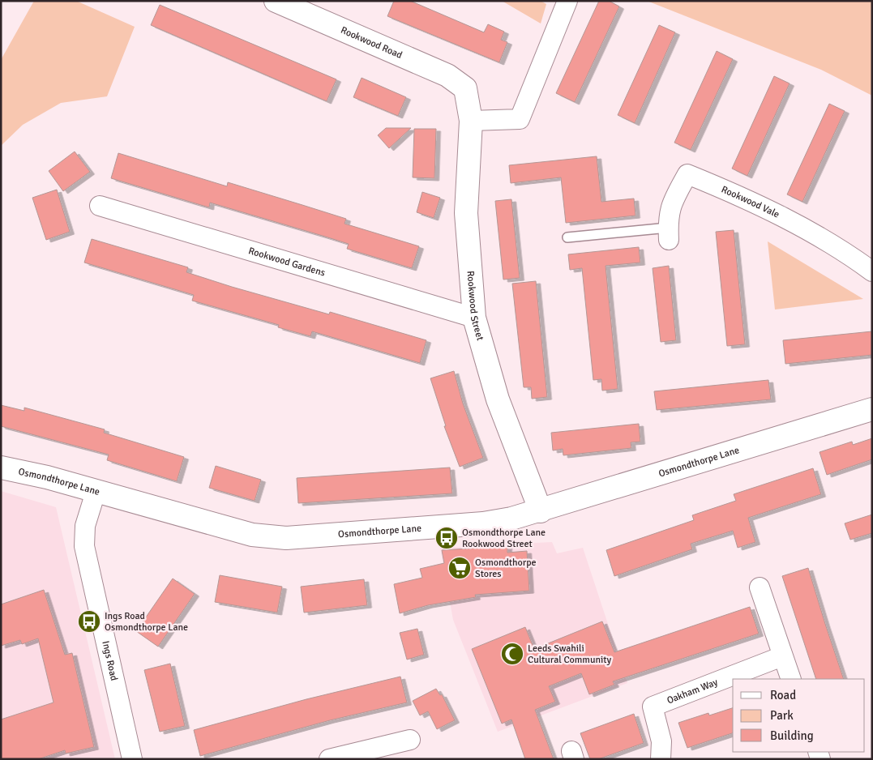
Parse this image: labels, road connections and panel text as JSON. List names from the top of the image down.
{
  "streets": {
    "street": [
      "Rookwood Road",
      "Rookwood Vale",
      "Rookwood Gardens",
      "Rookwood Street",
      "Osmondthorpe Lane",
      "Ings Road",
      "Oakham Way"
    ]
  },
  "crossings": [
    ["Rookwood Road", "Rookwood Street"],
    ["Rookwood Gardens", "Rookwood Street"],
    ["Rookwood Street", "Osmondthorpe Lane"],
    ["Osmondthorpe Lane", "Ings Road"]
  ],
  "places": {
    "bus stop": ["Osmondthorpe Lane Rookwood Street", "Ings Road Osmondthorpe Lane"],
    "supermarket": ["Osmondthorpe Stores"],
    "mosque": ["Leeds Swahili Cultural Community"]
  },
  "legend": ["Road", "Park", "Building"]
}
